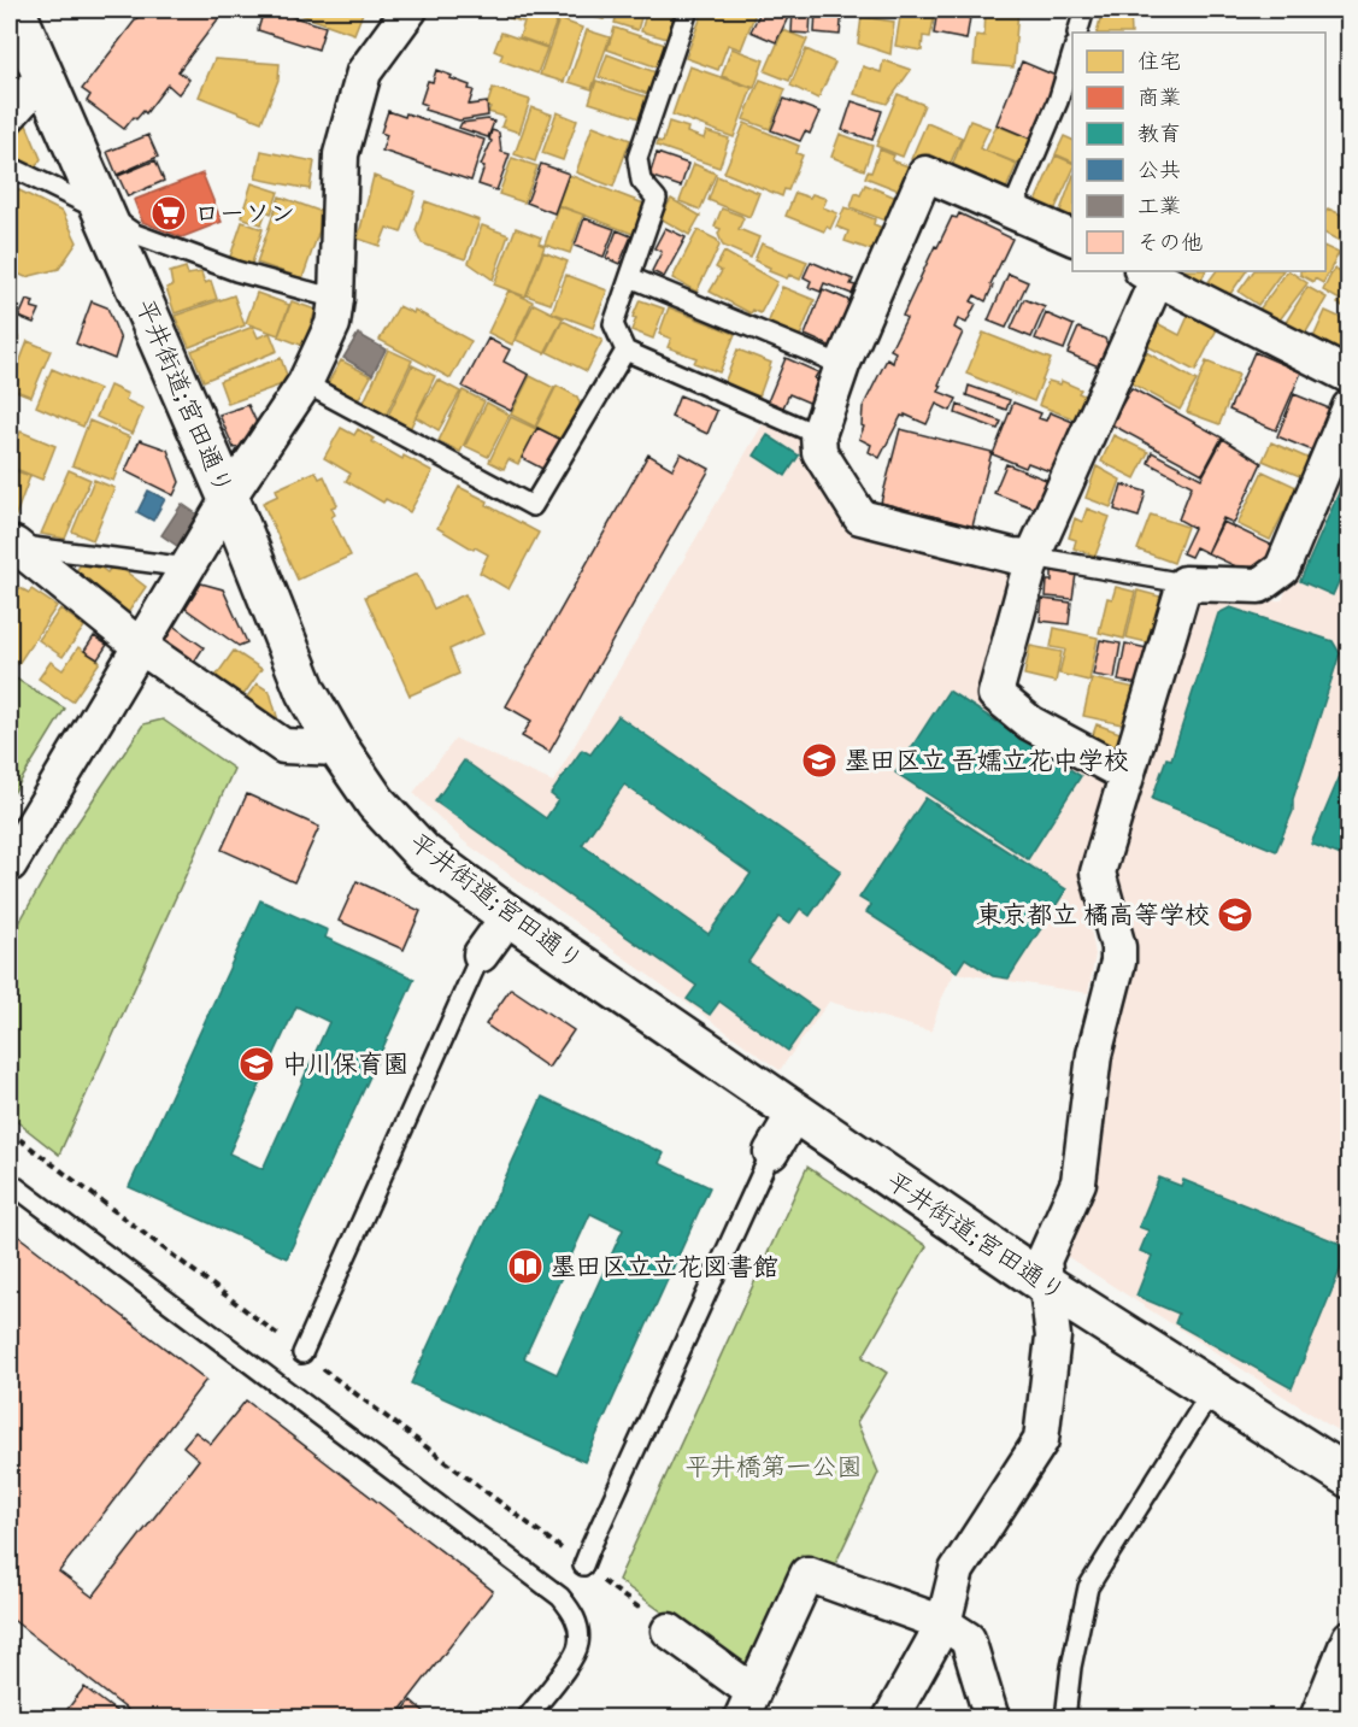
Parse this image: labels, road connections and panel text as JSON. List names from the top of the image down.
{
  "streets": {
    "street": ["平井街道;宮田通り"]
  },
  "parks": ["平井橋第一公園"],
  "places": {
    "supermarket": ["ローソン"],
    "school or university": ["墨田区立 吾嬬立花中学校", "東京都立 橘高等学校", "中川保育園"],
    "library": ["墨田区立立花図書館"]
  },
  "legend": [
    "住宅",
    "商業",
    "教育",
    "公共",
    "工業",
    "その他"
  ]
}
